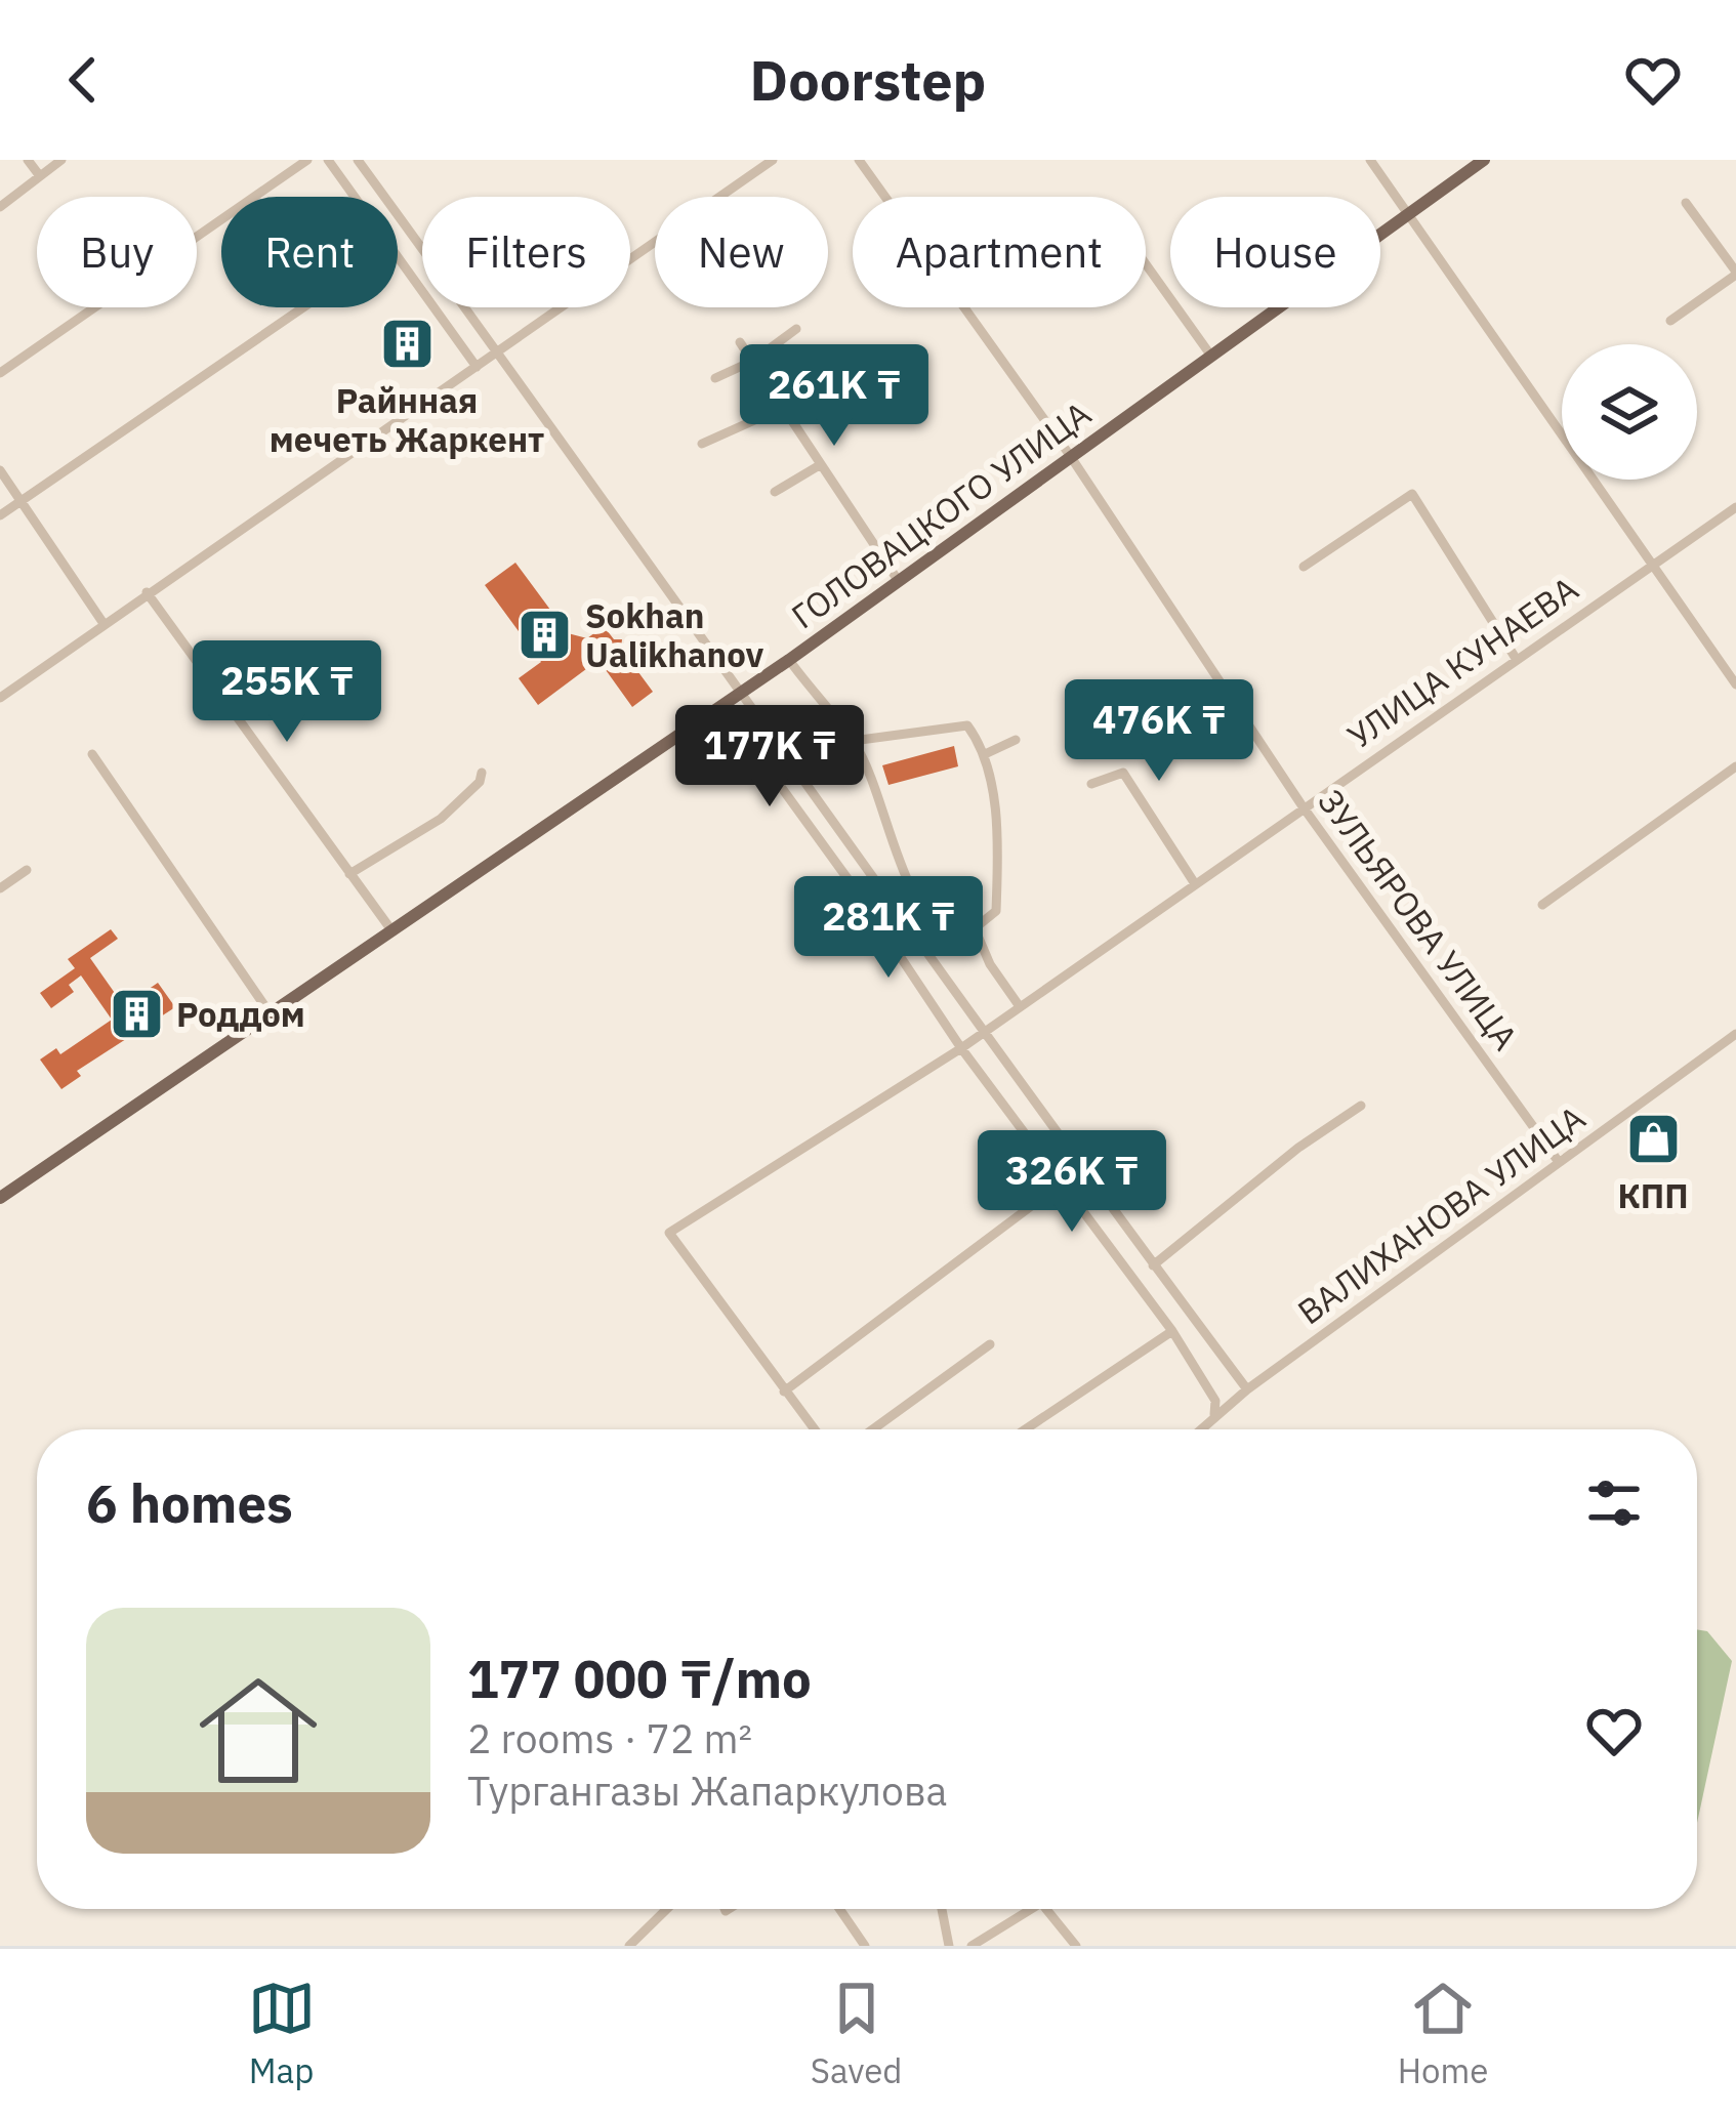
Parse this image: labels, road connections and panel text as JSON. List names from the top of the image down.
{
  "streets": {
    "main road": ["ГОЛОВАЦКОГО УЛИЦА"],
    "street": ["УЛИЦА КУНАЕВА", "ЗУЛЬЯРОВА УЛИЦА", "ВАЛИХАНОВА УЛИЦА"]
  },
  "crossings": [
    ["ГОЛОВАЦКОГО УЛИЦА", "ЗУЛЬЯРОВА УЛИЦА"],
    ["УЛИЦА КУНАЕВА", "ЗУЛЬЯРОВА УЛИЦА"],
    ["ЗУЛЬЯРОВА УЛИЦА", "ВАЛИХАНОВА УЛИЦА"]
  ],
  "places": {
    "building": ["Райнная мечеть Жаркент", "Sokhan Ualikhanov", "Роддом"],
    "shop": ["КПП"]
  },
  "page": {
    "header": "Doorstep",
    "chip": [
      "Buy",
      "Rent",
      "Filters",
      "New",
      "Apartment",
      "House"
    ],
    "price": [
      "261K ₸",
      "255K ₸",
      "476K ₸",
      "177K ₸",
      "281K ₸",
      "326K ₸"
    ],
    "heading": "6 homes",
    "list": [
      {
        "name": "177 000 ₸/mo",
        "note": "2 rooms · 72 m² · Тургангазы Жапаркулова"
      }
    ],
    "tabs": ["Map", "Saved", "Home"]
  }
}
